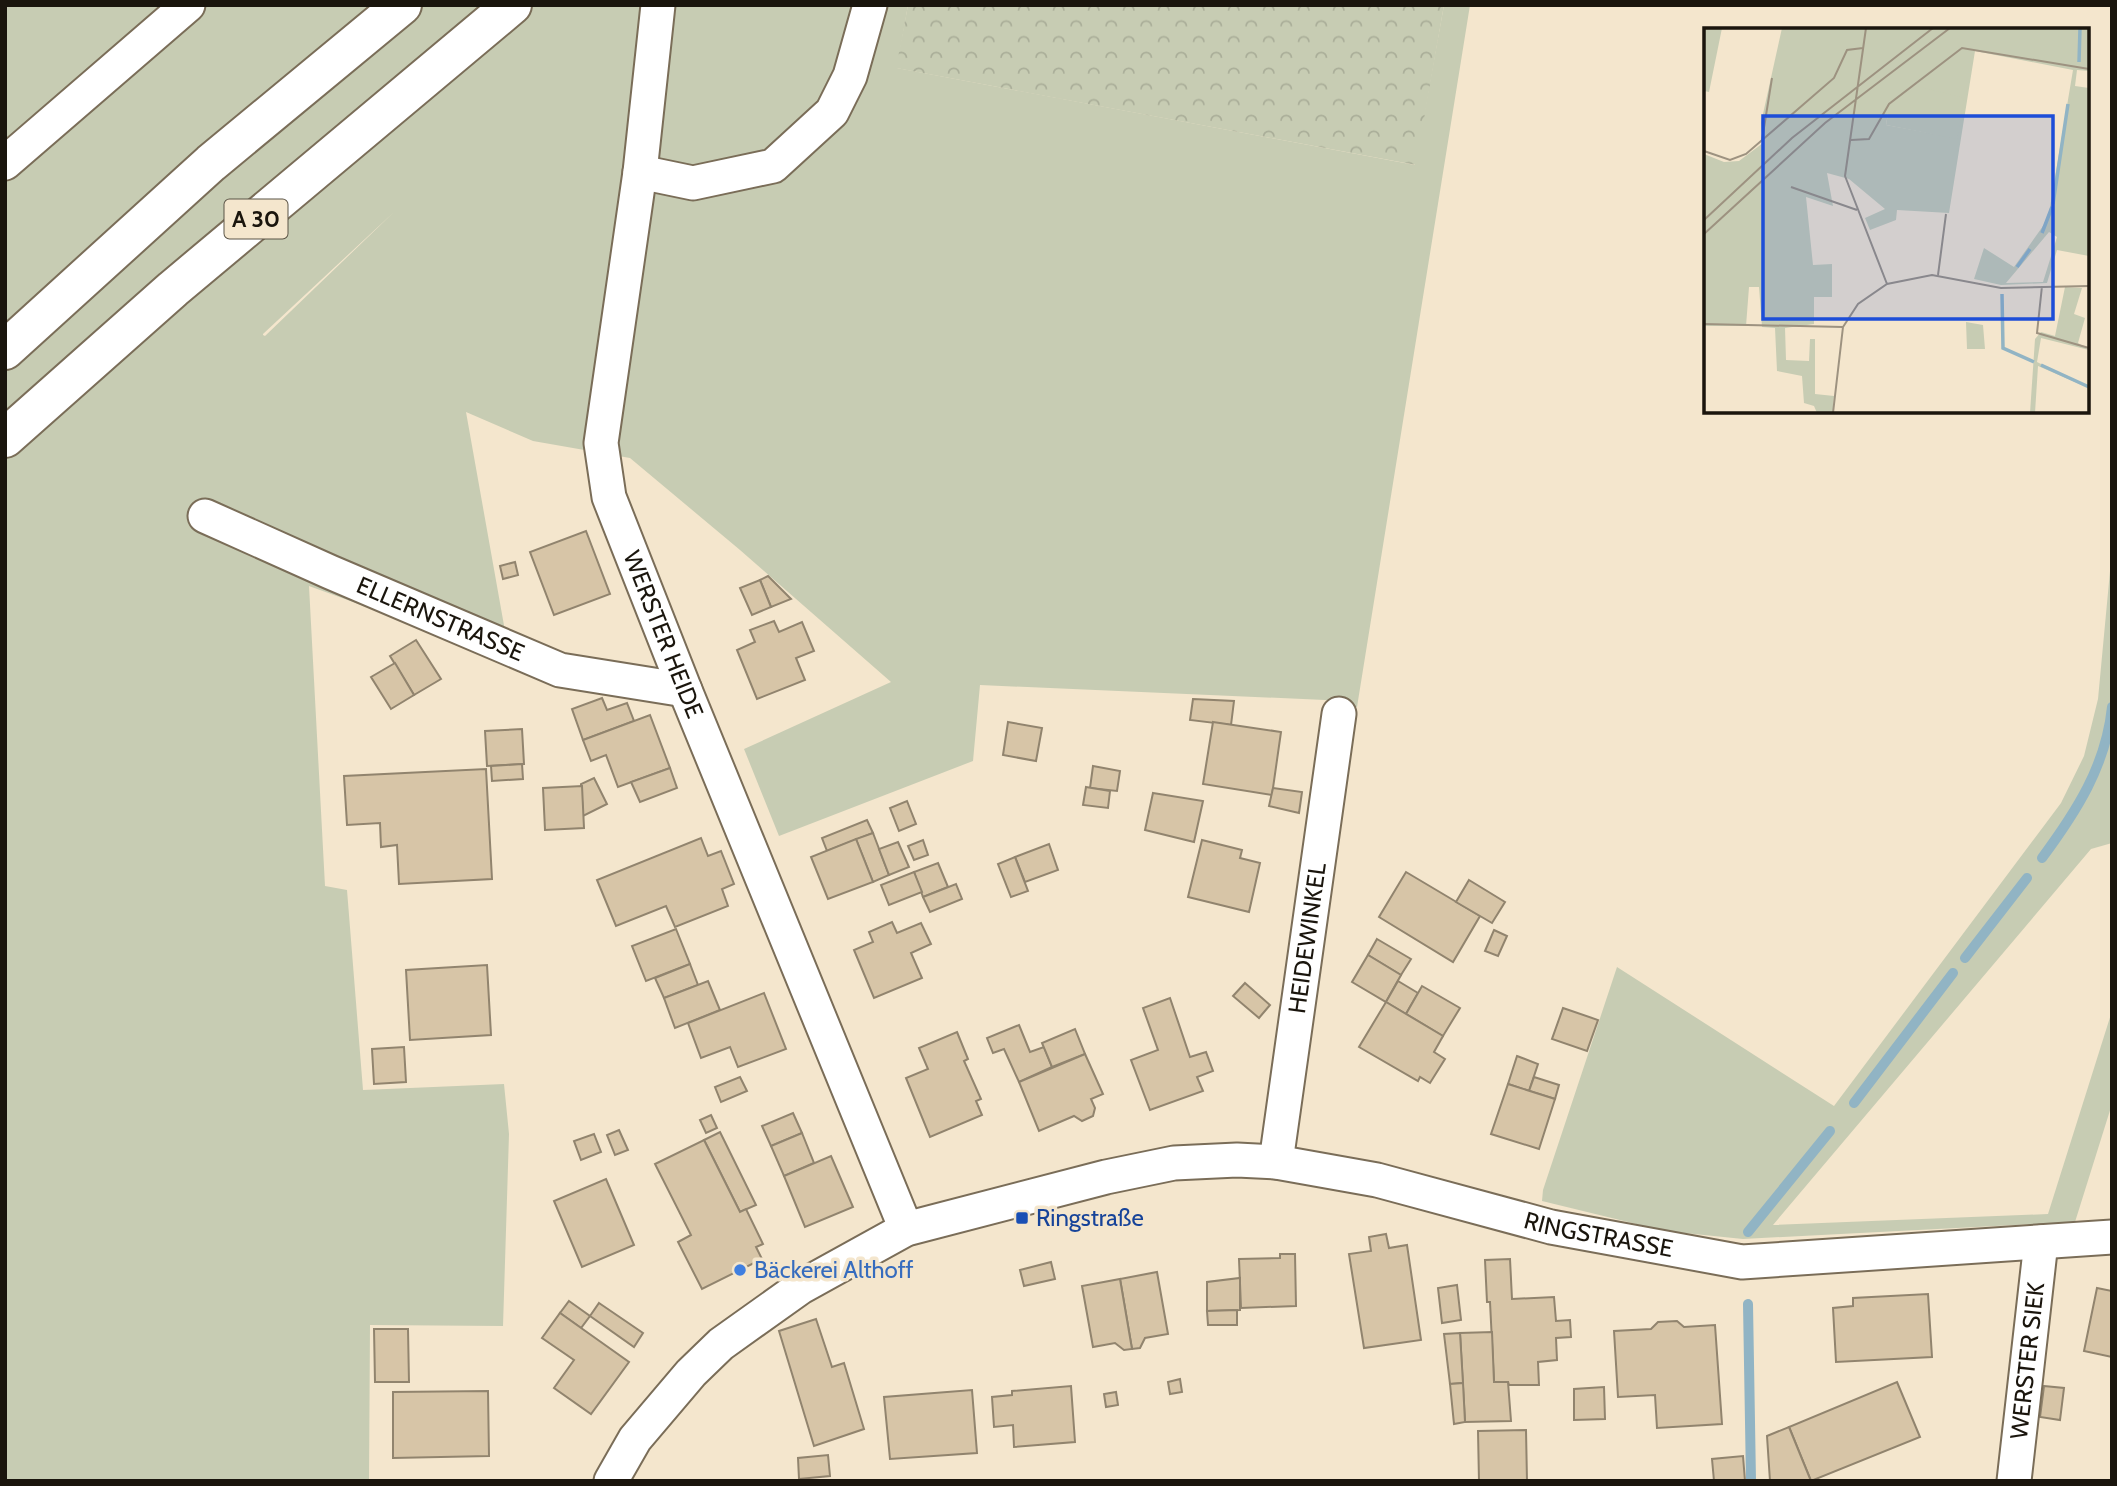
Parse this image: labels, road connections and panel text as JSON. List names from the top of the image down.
{
  "streets": {
    "highway": ["A 30"],
    "street": [
      "ELLERNSTRASSE",
      "WERSTER HEIDE",
      "HEIDEWINKEL",
      "RINGSTRASSE",
      "WERSTER SIEK"
    ]
  },
  "crossings": [
    ["ELLERNSTRASSE", "WERSTER HEIDE"],
    ["WERSTER HEIDE", "RINGSTRASSE"],
    ["HEIDEWINKEL", "RINGSTRASSE"],
    ["RINGSTRASSE", "WERSTER SIEK"]
  ],
  "places": {
    "transit": ["Ringstraße"],
    "other": ["Bäckerei Althoff"]
  }
}
